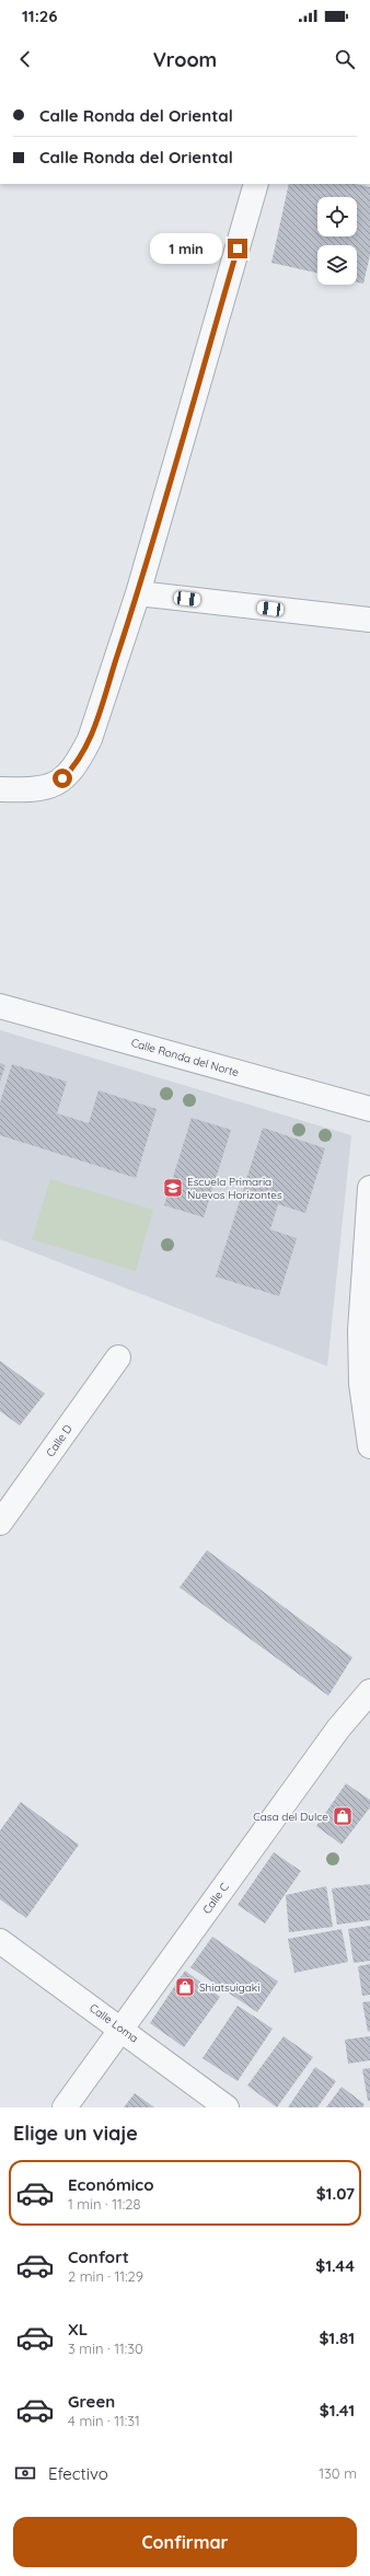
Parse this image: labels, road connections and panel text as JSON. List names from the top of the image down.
{
  "streets": {
    "street": [
      "Calle Ronda del Norte",
      "Calle D",
      "Calle C",
      "Calle Loma"
    ]
  },
  "crossings": [
    ["Calle C", "Calle Loma"]
  ],
  "places": {
    "school or university": ["Escuela Primaria Nuevos Horizontes"],
    "shop": ["Casa del Dulce", "Shiatsuigaki"]
  },
  "page": {
    "status": "11:26",
    "header": "Vroom",
    "banner": ["Calle Ronda del Oriental", "Calle Ronda del Oriental"],
    "bubble": "1 min",
    "heading": "Elige un viaje",
    "list": [
      {
        "name": "Económico",
        "note": "1 min · 11:28",
        "value": "$1.07"
      },
      {
        "name": "Confort",
        "note": "2 min · 11:29",
        "value": "$1.44"
      },
      {
        "name": "XL",
        "note": "3 min · 11:30",
        "value": "$1.81"
      },
      {
        "name": "Green",
        "note": "4 min · 11:31",
        "value": "$1.41"
      }
    ],
    "pay": ["Efectivo", "130 m"],
    "buttons": "Confirmar"
  }
}
